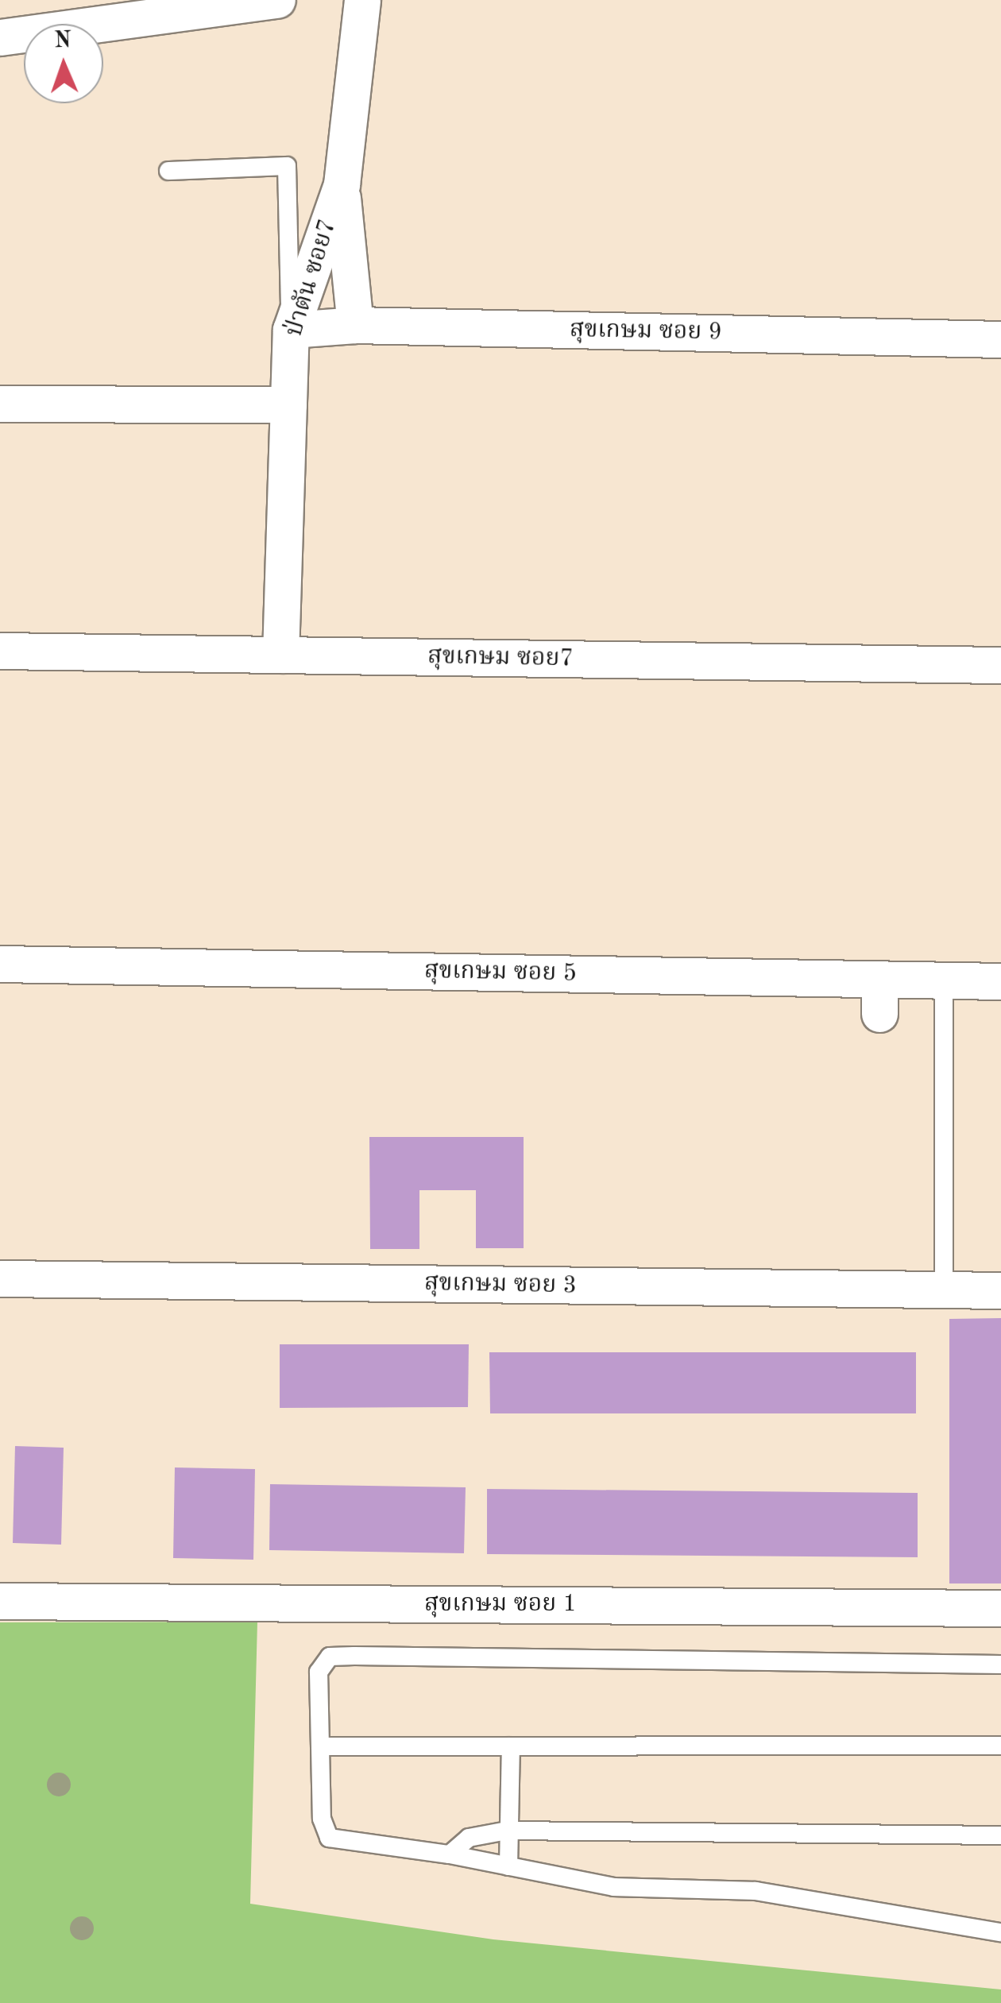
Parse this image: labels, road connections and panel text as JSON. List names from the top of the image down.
{
  "streets": {
    "street": [
      "ป่าตัน ซอย7",
      "สุขเกษม ซอย 9",
      "สุขเกษม ซอย7",
      "สุขเกษม ซอย 5",
      "สุขเกษม ซอย 3",
      "สุขเกษม ซอย 1"
    ]
  },
  "crossings": [
    ["ป่าตัน ซอย7", "สุขเกษม ซอย 9"],
    ["ป่าตัน ซอย7", "สุขเกษม ซอย7"]
  ],
  "north": "top"
}
